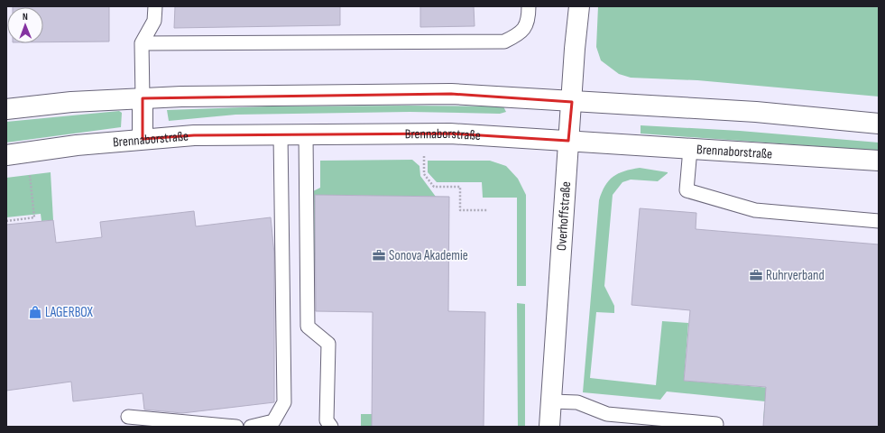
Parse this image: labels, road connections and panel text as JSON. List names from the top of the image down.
{
  "streets": {
    "main road": ["Brennaborstraße", "Overhoffstraße"]
  },
  "crossings": [
    ["Brennaborstraße", "Overhoffstraße"]
  ],
  "places": {
    "office": ["Sonova Akademie", "Ruhrverband"],
    "shop": ["LAGERBOX"]
  },
  "north": "top"
}
